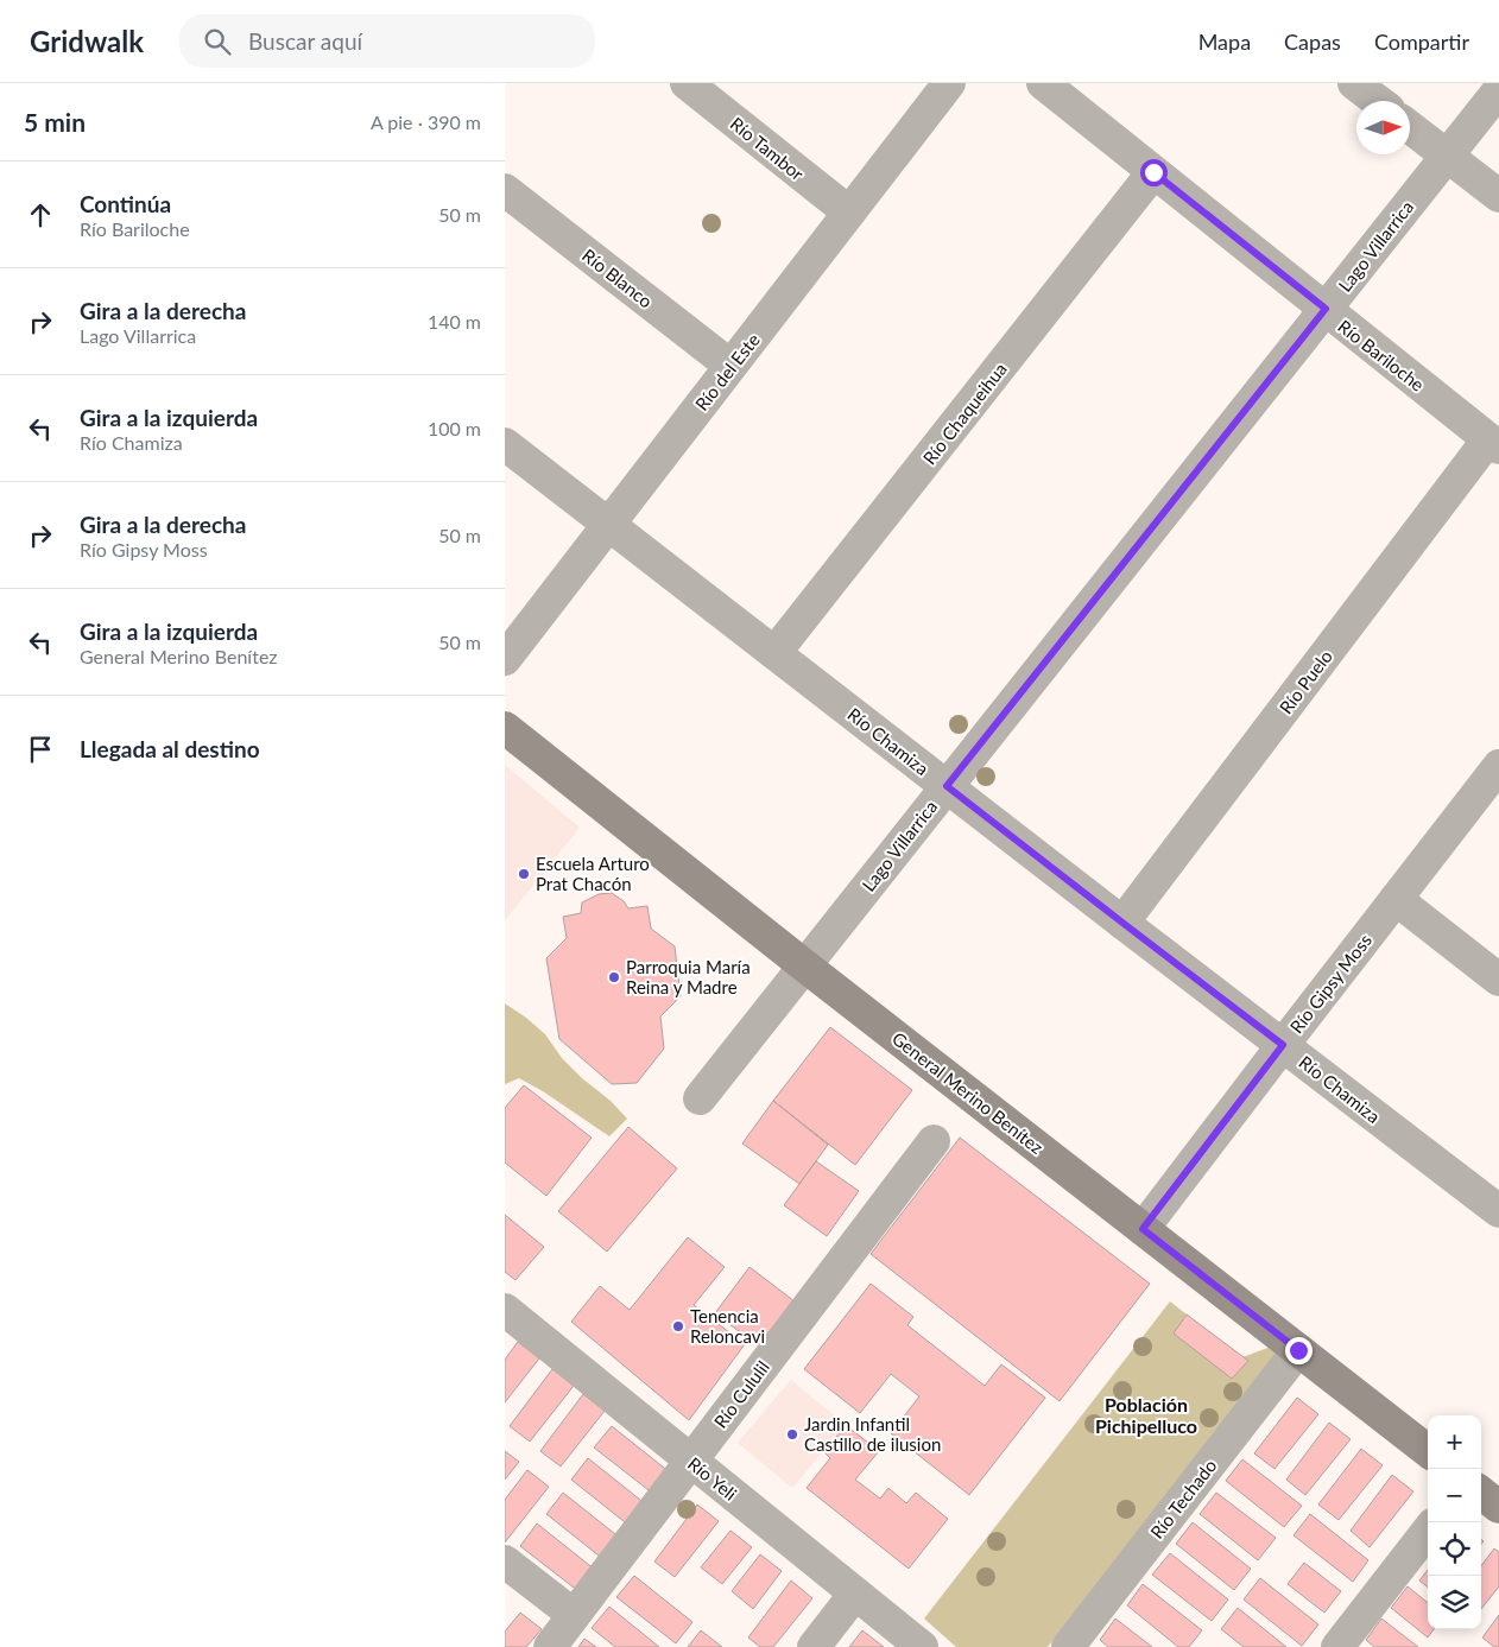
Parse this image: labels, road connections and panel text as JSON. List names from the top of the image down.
{
  "streets": {
    "street": [
      "Río Tambor",
      "Lago Villarrica",
      "Río Blanco",
      "Río Bariloche",
      "Río del Este",
      "Río Chaqueihua",
      "Río Puelo",
      "Río Chamiza",
      "Río Gipsy Moss",
      "General Merino Benítez",
      "Río Cululil",
      "Río Yeli",
      "Río Techado"
    ]
  },
  "crossings": [
    ["Río Tambor", "Río del Este"],
    ["Lago Villarrica", "Río Bariloche"],
    ["Lago Villarrica", "Río Chamiza"],
    ["Lago Villarrica", "General Merino Benítez"],
    ["Río Blanco", "Río del Este"],
    ["Río Bariloche", "Río Chaqueihua"],
    ["Río Bariloche", "Río Puelo"],
    ["Río del Este", "Río Chamiza"],
    ["Río Chaqueihua", "Río Chamiza"],
    ["Río Puelo", "Río Chamiza"],
    ["Río Chamiza", "Río Gipsy Moss"],
    ["Río Gipsy Moss", "General Merino Benítez"],
    ["General Merino Benítez", "Río Techado"],
    ["Río Cululil", "Río Yeli"]
  ],
  "districts": ["Población Pichipelluco"],
  "places": [
    "Escuela Arturo Prat Chacón",
    "Parroquia María Reina y Madre",
    "Tenencia Reloncavi",
    "Jardin Infantil Castillo de ilusion"
  ],
  "north": "right",
  "page": {
    "header": "Gridwalk",
    "search": "Buscar aquí",
    "nav": ["Mapa", "Capas", "Compartir"],
    "heading": ["5 min", "A pie · 390 m"],
    "list": [
      ["Continúa", "Río Bariloche", "50 m"],
      ["Gira a la derecha", "Lago Villarrica", "140 m"],
      ["Gira a la izquierda", "Río Chamiza", "100 m"],
      ["Gira a la derecha", "Río Gipsy Moss", "50 m"],
      ["Gira a la izquierda", "General Merino Benítez", "50 m"],
      "Llegada al destino"
    ],
    "map_buttons": ["+", "−"]
  }
}
